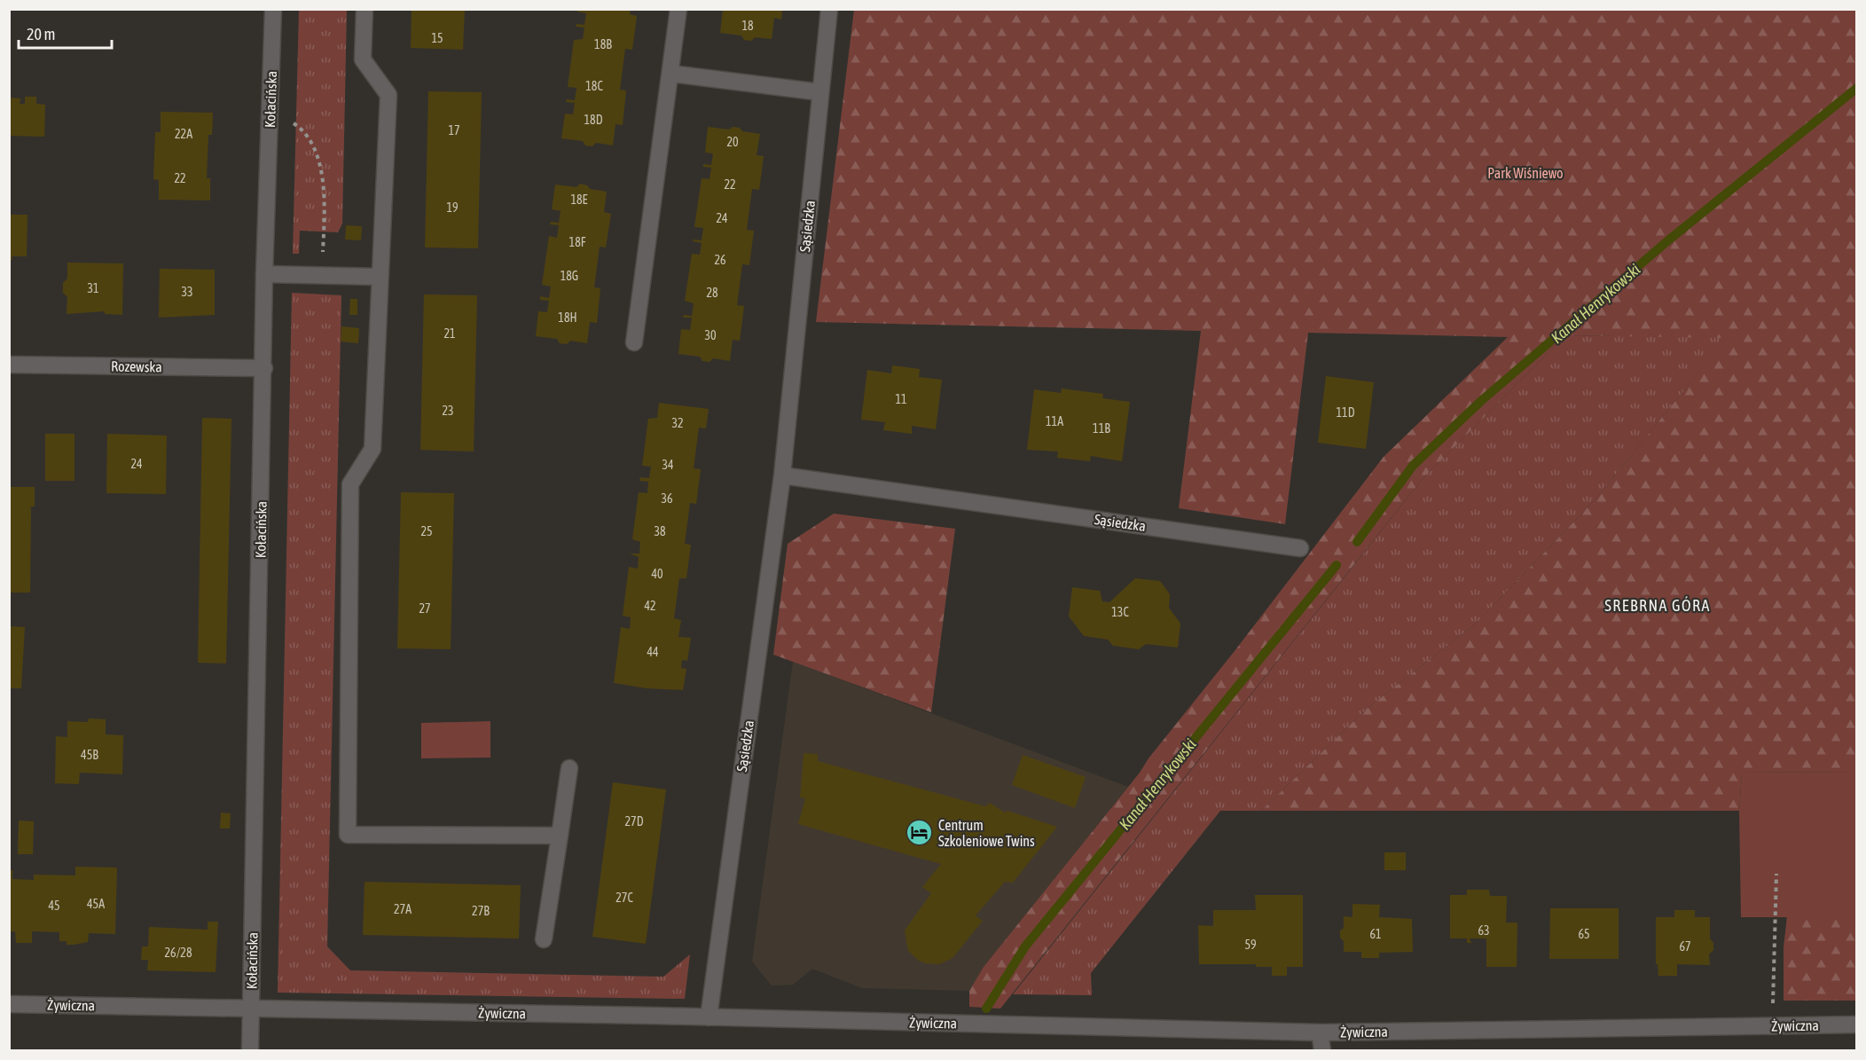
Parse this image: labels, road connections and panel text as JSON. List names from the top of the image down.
{
  "streets": {
    "street": [
      "Kołacińska",
      "Sąsiedzka",
      "Rozewska",
      "Żywiczna"
    ]
  },
  "crossings": [
    ["Kołacińska", "Rozewska"],
    ["Kołacińska", "Żywiczna"],
    ["Sąsiedzka", "Żywiczna"]
  ],
  "districts": ["SREBRNA GÓRA"],
  "water": ["Kanał Henrykowski"],
  "parks": ["Park Wiśniewo"],
  "places": {
    "hotel": ["Centrum Szkoleniowe Twins"]
  },
  "house_numbers": [
    "18",
    "15",
    "18B",
    "18C",
    "18D",
    "17",
    "22A",
    "20",
    "22",
    "22",
    "18E",
    "19",
    "24",
    "18F",
    "26",
    "18G",
    "31",
    "33",
    "28",
    "18H",
    "21",
    "30",
    "11",
    "23",
    "11D",
    "11A",
    "32",
    "11B",
    "24",
    "34",
    "36",
    "25",
    "38",
    "40",
    "42",
    "27",
    "13C",
    "44",
    "45B",
    "27D",
    "27C",
    "45A",
    "45",
    "27A",
    "27B",
    "63",
    "61",
    "65",
    "59",
    "67",
    "26/28"
  ],
  "scale_bar": "20 m"
}
